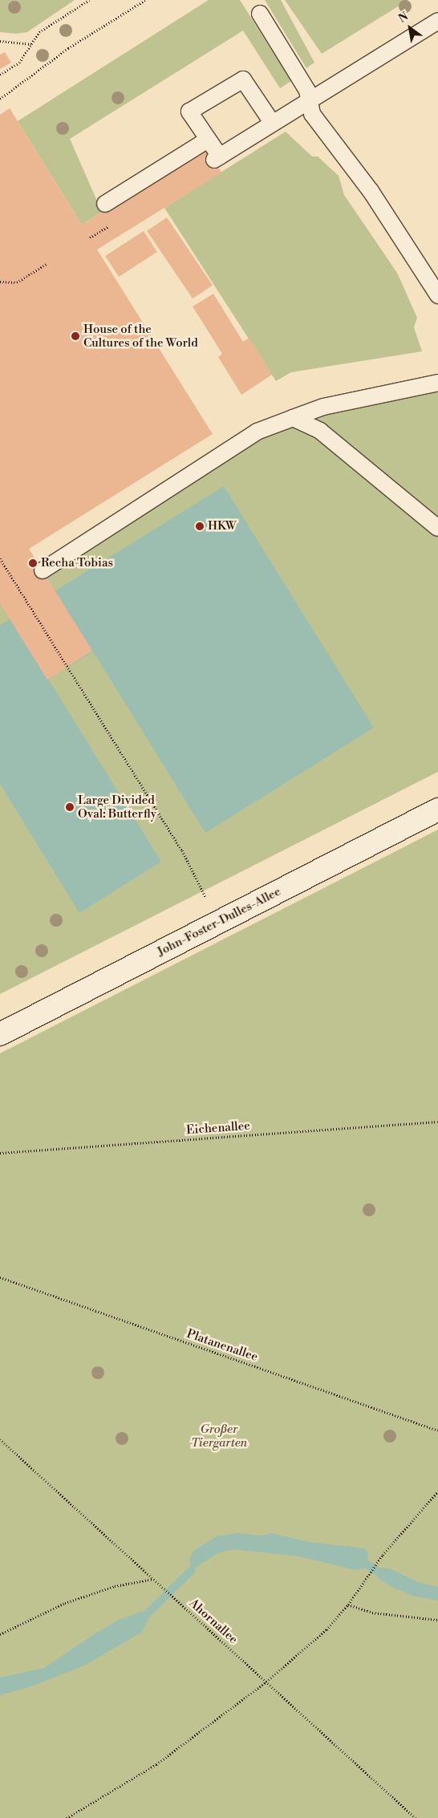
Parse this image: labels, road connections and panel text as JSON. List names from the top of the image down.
{
  "streets": {
    "street": ["John-Foster-Dulles-Allee"],
    "path": ["Eichenallee", "Platanenallee", "Ahornallee"]
  },
  "parks": ["Großer Tiergarten"],
  "places": [
    "House of the Cultures of the World",
    "HKW",
    "Recha Tobias",
    "Large Divided Oval: Butterfly"
  ],
  "north": "top left"
}
